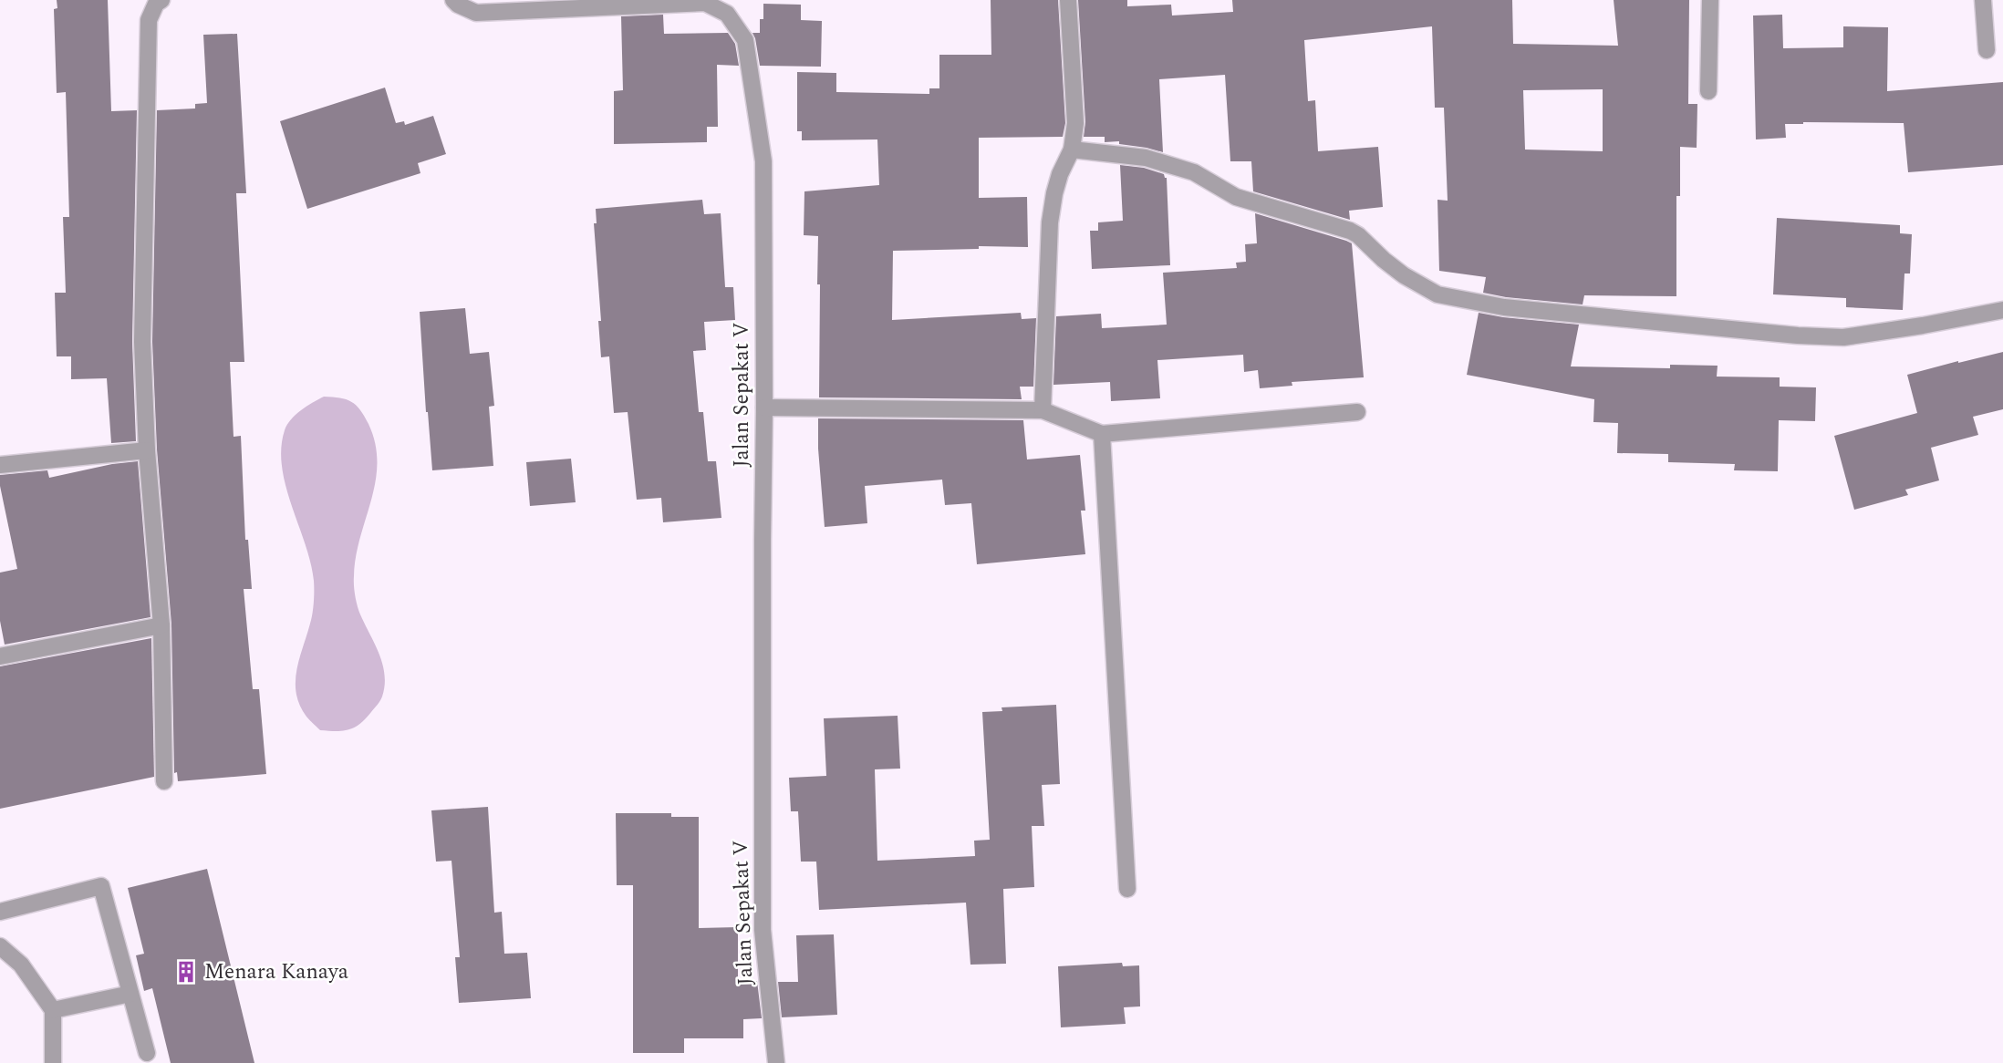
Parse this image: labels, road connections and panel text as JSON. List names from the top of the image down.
{
  "streets": {
    "street": ["Jalan Sepakat V"]
  },
  "places": {
    "building": ["Menara Kanaya"]
  }
}
